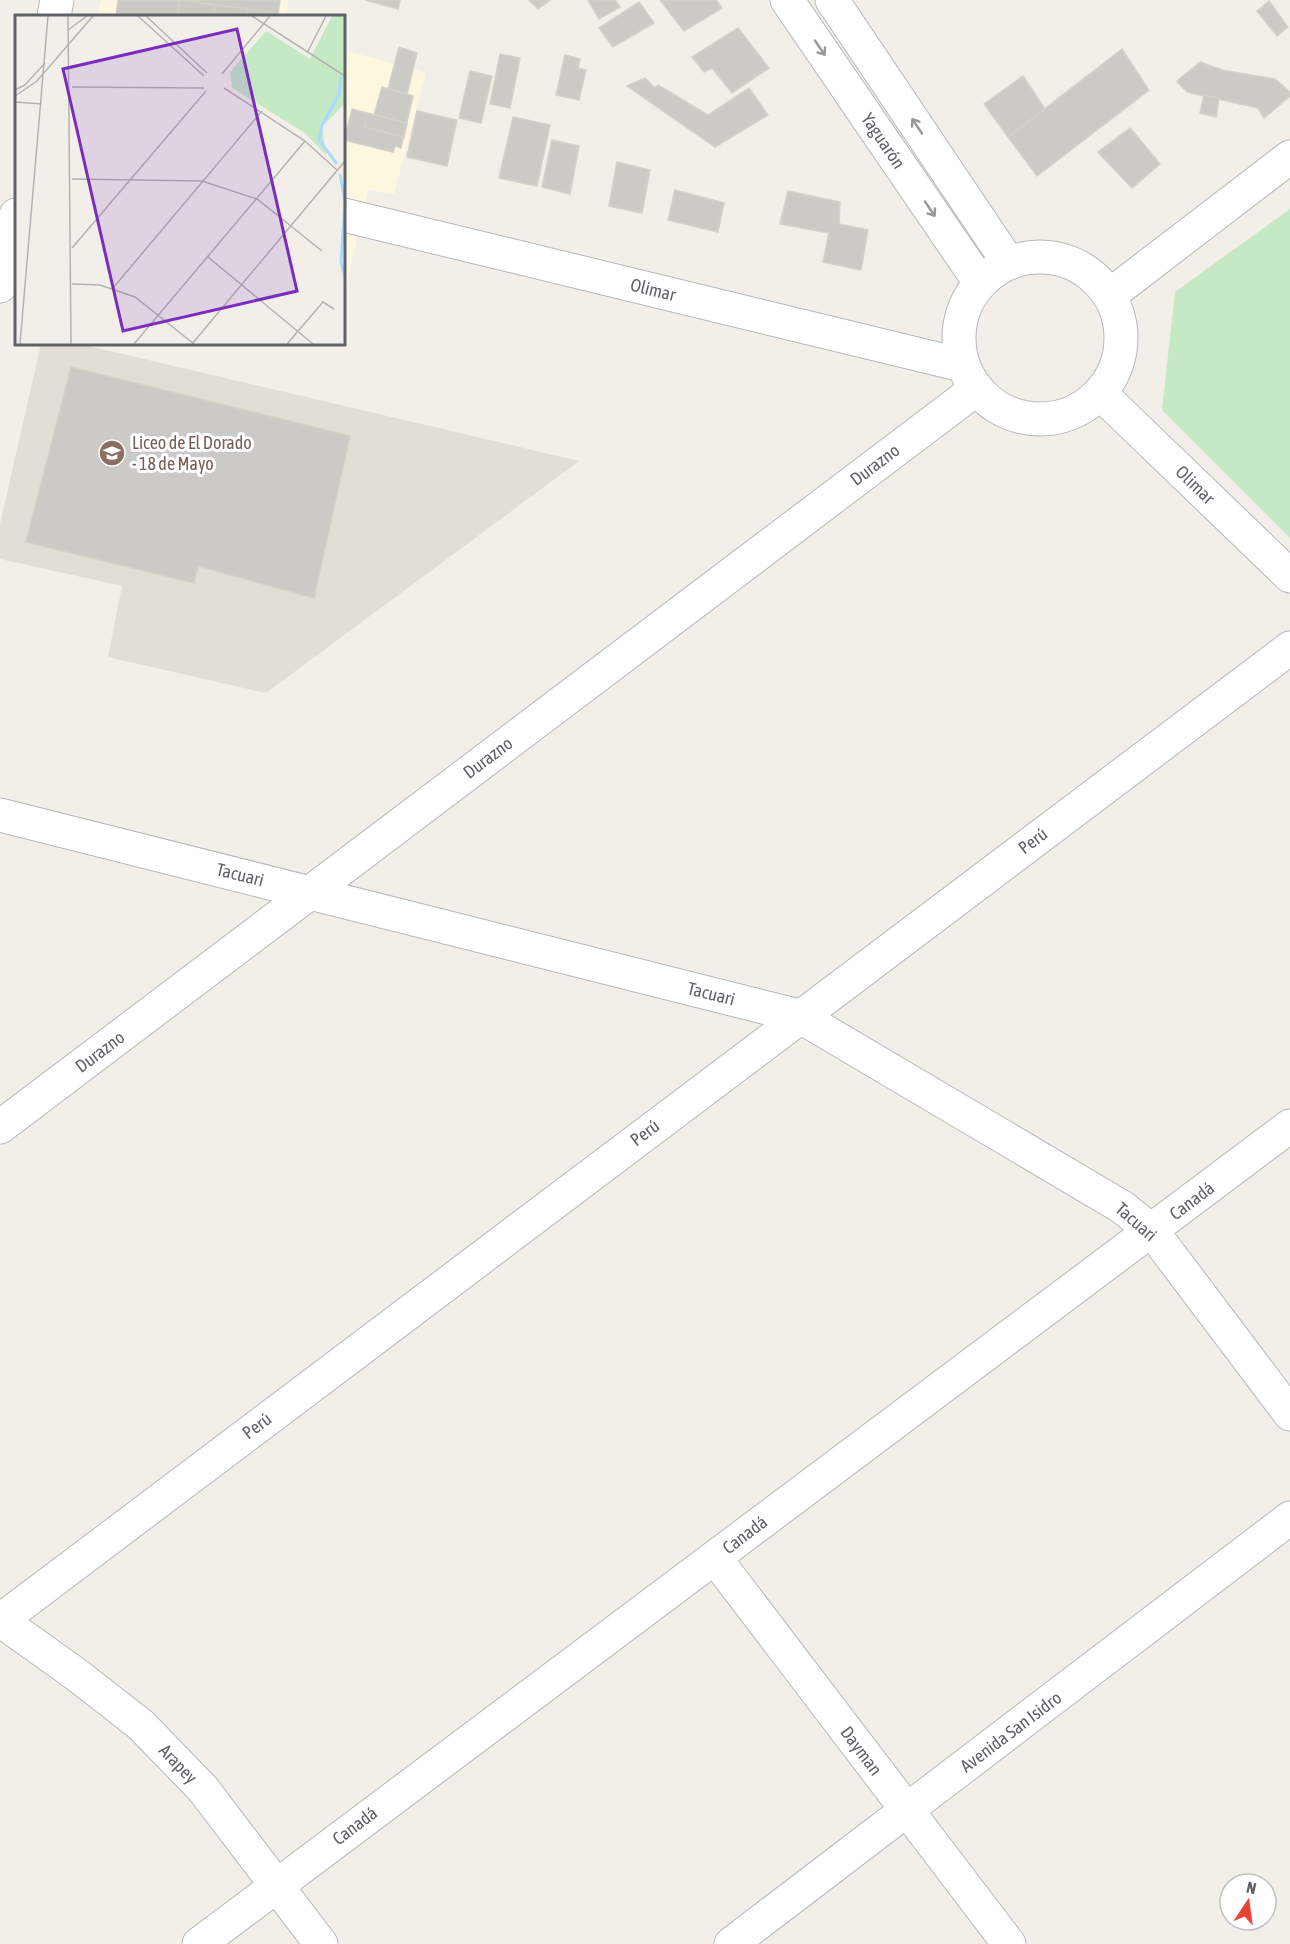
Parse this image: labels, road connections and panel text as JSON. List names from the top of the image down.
{
  "streets": {
    "street": [
      "Yaguarón",
      "Olimar",
      "Durazno",
      "Perú",
      "Tacuari",
      "Canadá",
      "Avenida San Isidro",
      "Dayman",
      "Arapey"
    ]
  },
  "crossings": [
    ["Yaguarón", "Olimar"],
    ["Yaguarón", "Durazno"],
    ["Olimar", "Durazno"],
    ["Durazno", "Tacuari"],
    ["Perú", "Tacuari"],
    ["Perú", "Arapey"],
    ["Tacuari", "Canadá"],
    ["Canadá", "Dayman"],
    ["Canadá", "Arapey"],
    ["Avenida San Isidro", "Dayman"]
  ],
  "places": {
    "school or university": ["Liceo de El Dorado - 18 de Mayo"]
  },
  "north": "top"
}
